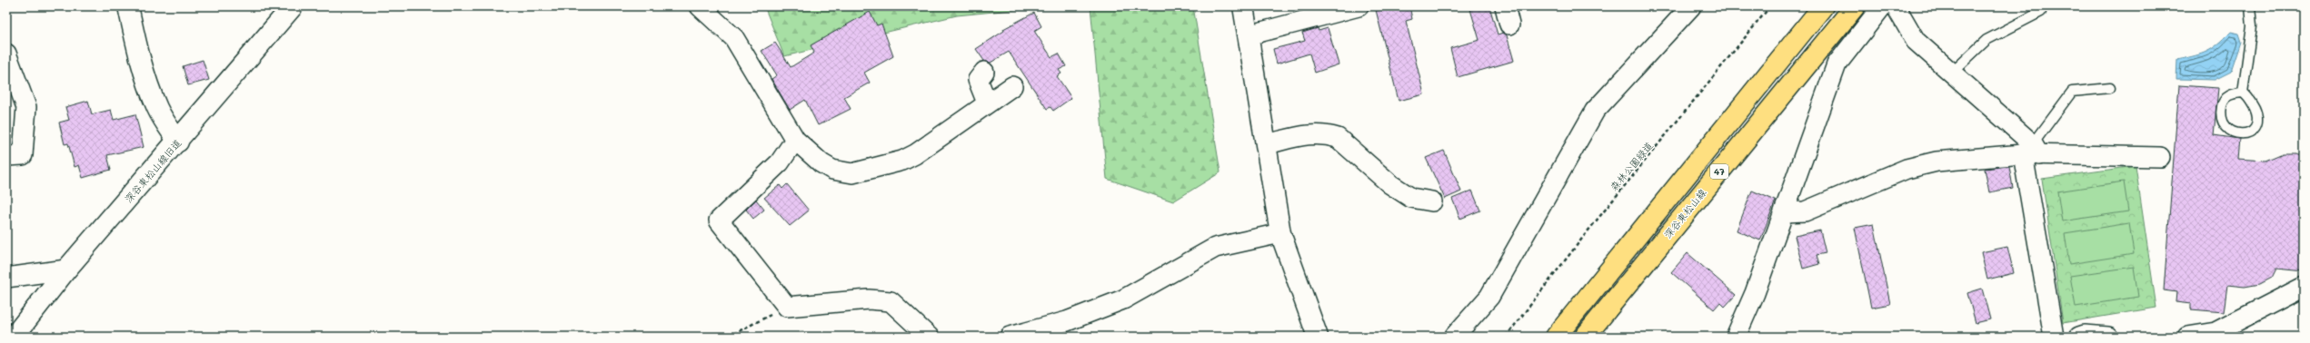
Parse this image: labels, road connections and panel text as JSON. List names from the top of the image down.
{
  "streets": {
    "main road": ["47", "深谷東松山線"],
    "street": ["深谷東松山線旧道"],
    "path": ["森林公園緑道"]
  }
}
